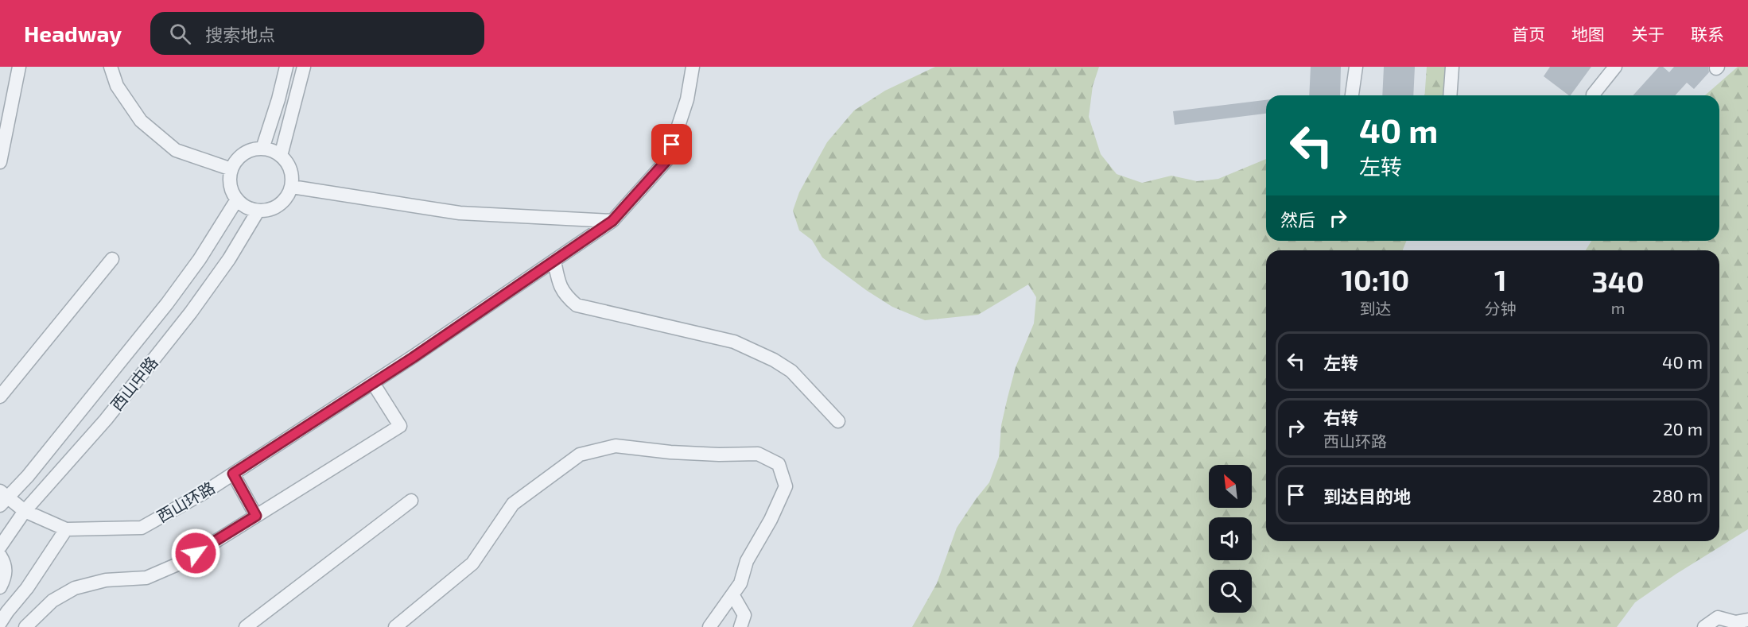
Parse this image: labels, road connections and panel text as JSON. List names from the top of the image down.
{
  "streets": {
    "street": ["西山中路", "西山环路"]
  },
  "crossings": [
    ["西山中路", "西山环路"]
  ],
  "north": "top left",
  "page": {
    "header": "Headway",
    "search": "搜索地点",
    "nav": [
      "首页",
      "地图",
      "关于",
      "联系"
    ],
    "turn": ["40 m", "左转"],
    "then": "然后",
    "eta": [
      "10:10",
      "到达",
      "1",
      "分钟",
      "340",
      "m"
    ],
    "list": [
      {
        "name": "左转",
        "value": "40 m"
      },
      {
        "name": "右转",
        "note": "西山环路",
        "value": "20 m"
      },
      {
        "name": "到达目的地",
        "value": "280 m"
      }
    ]
  }
}
